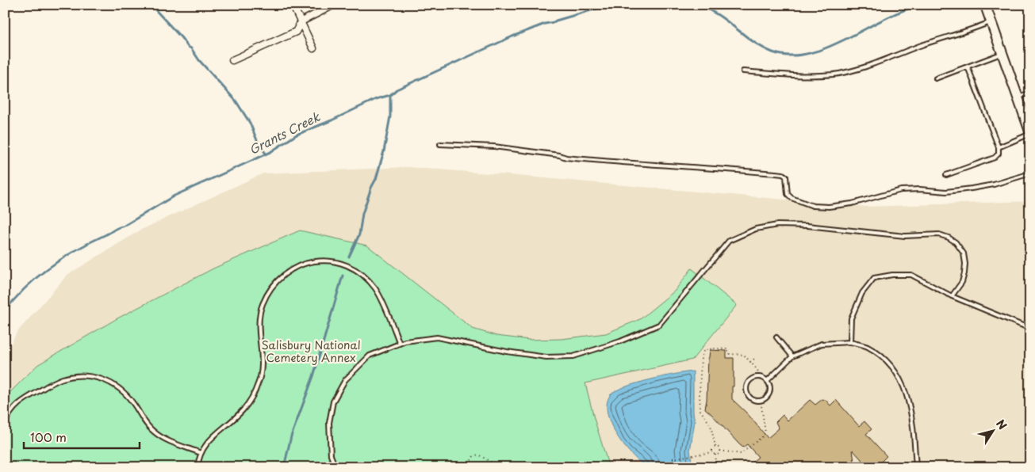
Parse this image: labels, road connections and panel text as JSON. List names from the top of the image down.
{
  "water": ["Grants Creek"],
  "parks": ["Salisbury National Cemetery Annex"],
  "scale_bar": "100 m",
  "north": "top right"
}
